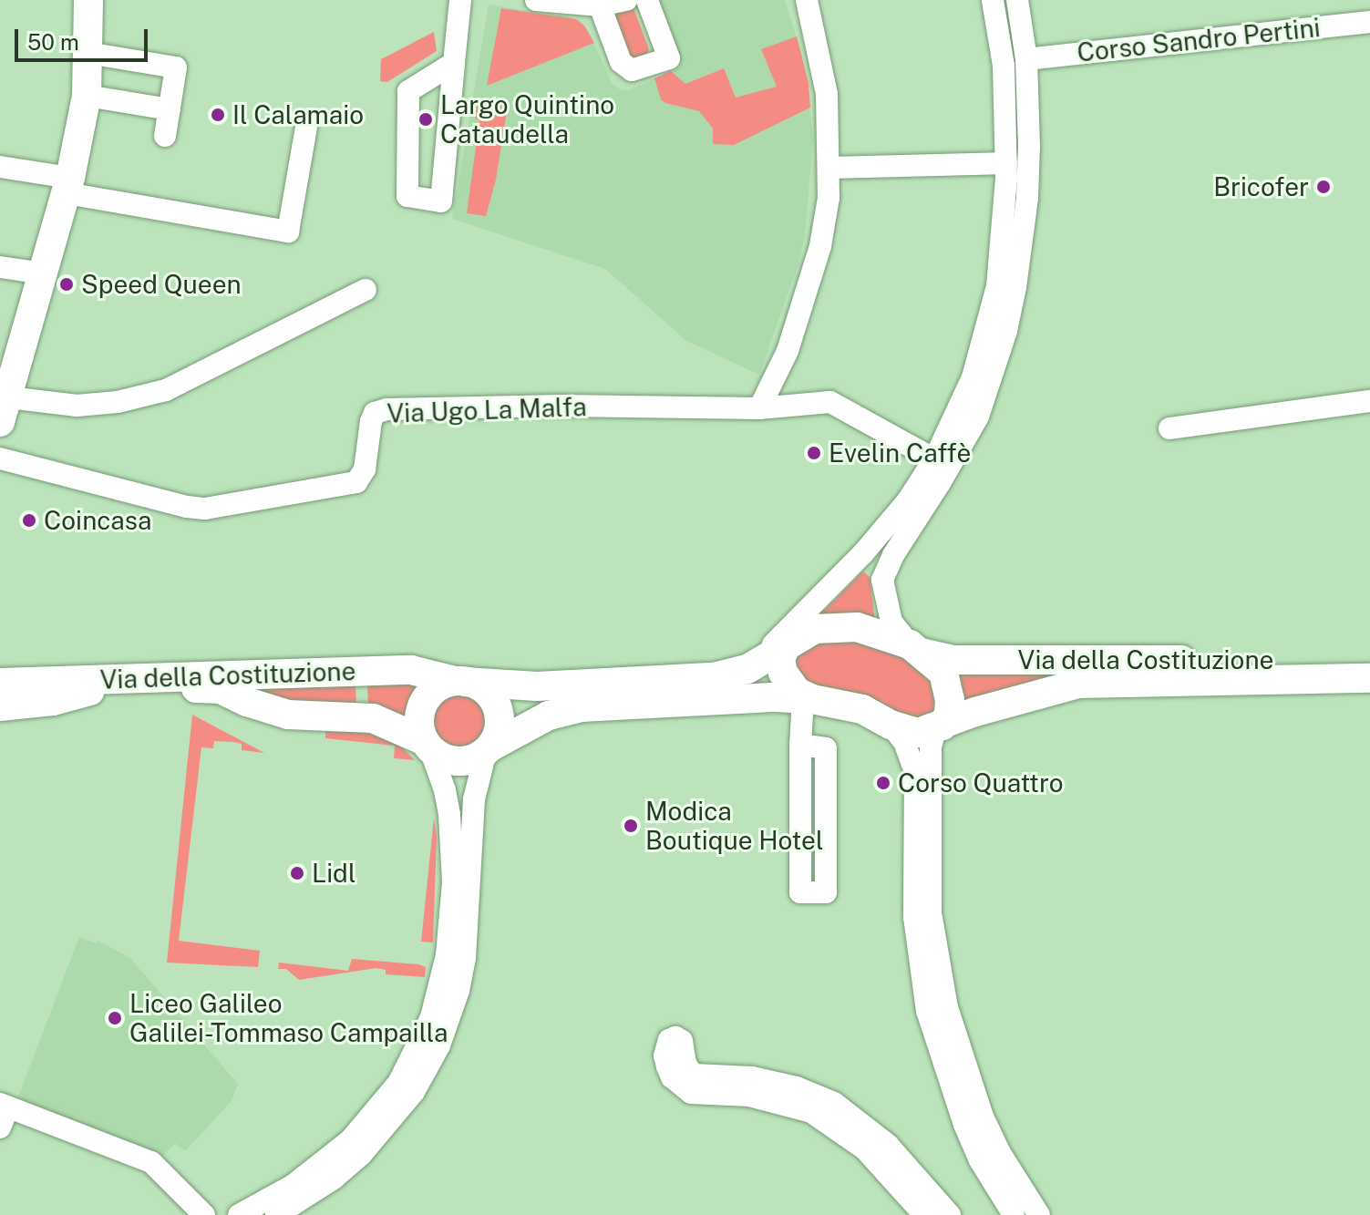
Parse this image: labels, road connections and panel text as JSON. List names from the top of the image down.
{
  "streets": {
    "main road": ["Via della Costituzione"],
    "street": ["Corso Sandro Pertini", "Via Ugo La Malfa"]
  },
  "places": [
    "Il Calamaio",
    "Largo Quintino Cataudella",
    "Bricofer",
    "Speed Queen",
    "Evelin Caffè",
    "Coincasa",
    "Corso Quattro",
    "Modica Boutique Hotel",
    "Lidl",
    "Liceo Galileo Galilei-Tommaso Campailla"
  ],
  "scale_bar": "50 m"
}
